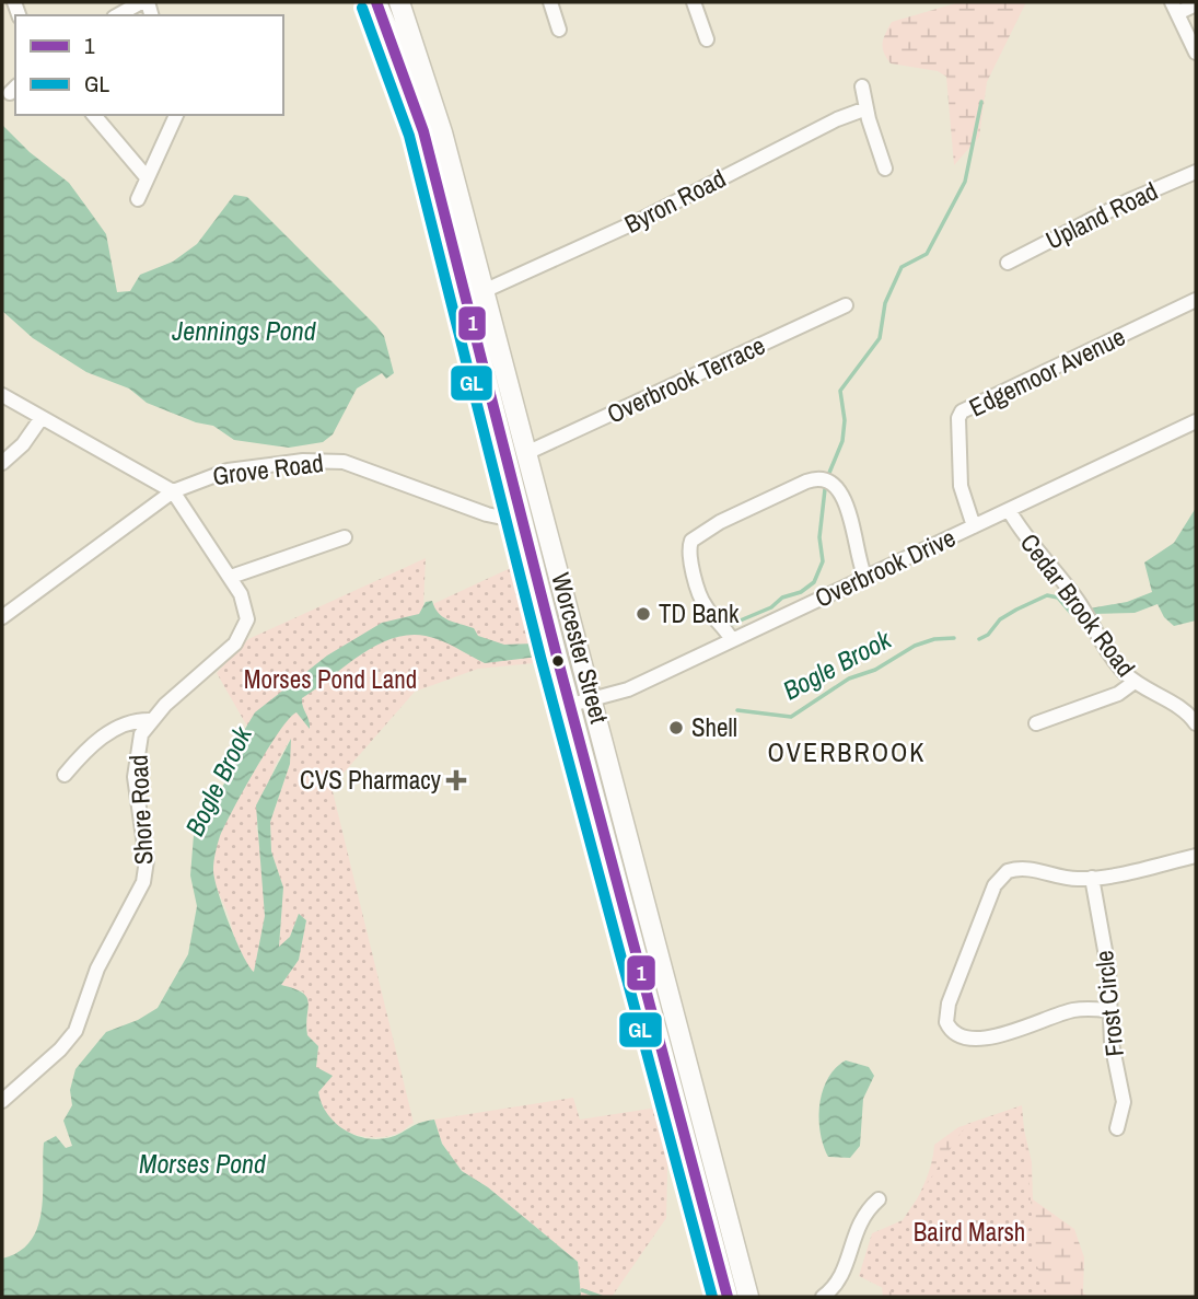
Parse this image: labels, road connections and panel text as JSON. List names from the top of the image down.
{
  "streets": {
    "highway": ["Worcester Street"],
    "street": [
      "Byron Road",
      "Upland Road",
      "Edgemoor Avenue",
      "Overbrook Terrace",
      "Grove Road",
      "Overbrook Drive",
      "Cedar Brook Road",
      "Shore Road",
      "Frost Circle"
    ]
  },
  "crossings": [
    ["Byron Road", "Worcester Street"],
    ["Edgemoor Avenue", "Overbrook Drive"],
    ["Overbrook Terrace", "Worcester Street"],
    ["Grove Road", "Worcester Street"],
    ["Grove Road", "Shore Road"],
    ["Overbrook Drive", "Cedar Brook Road"],
    ["Overbrook Drive", "Worcester Street"]
  ],
  "districts": ["OVERBROOK"],
  "water": ["Jennings Pond", "Bogle Brook", "Morses Pond"],
  "parks": ["Morses Pond Land", "Baird Marsh"],
  "places": {
    "other": ["TD Bank", "Shell"],
    "health": ["CVS Pharmacy"]
  },
  "lines": ["transit line 1", "transit line GL"],
  "legend": ["1", "GL"]
}
